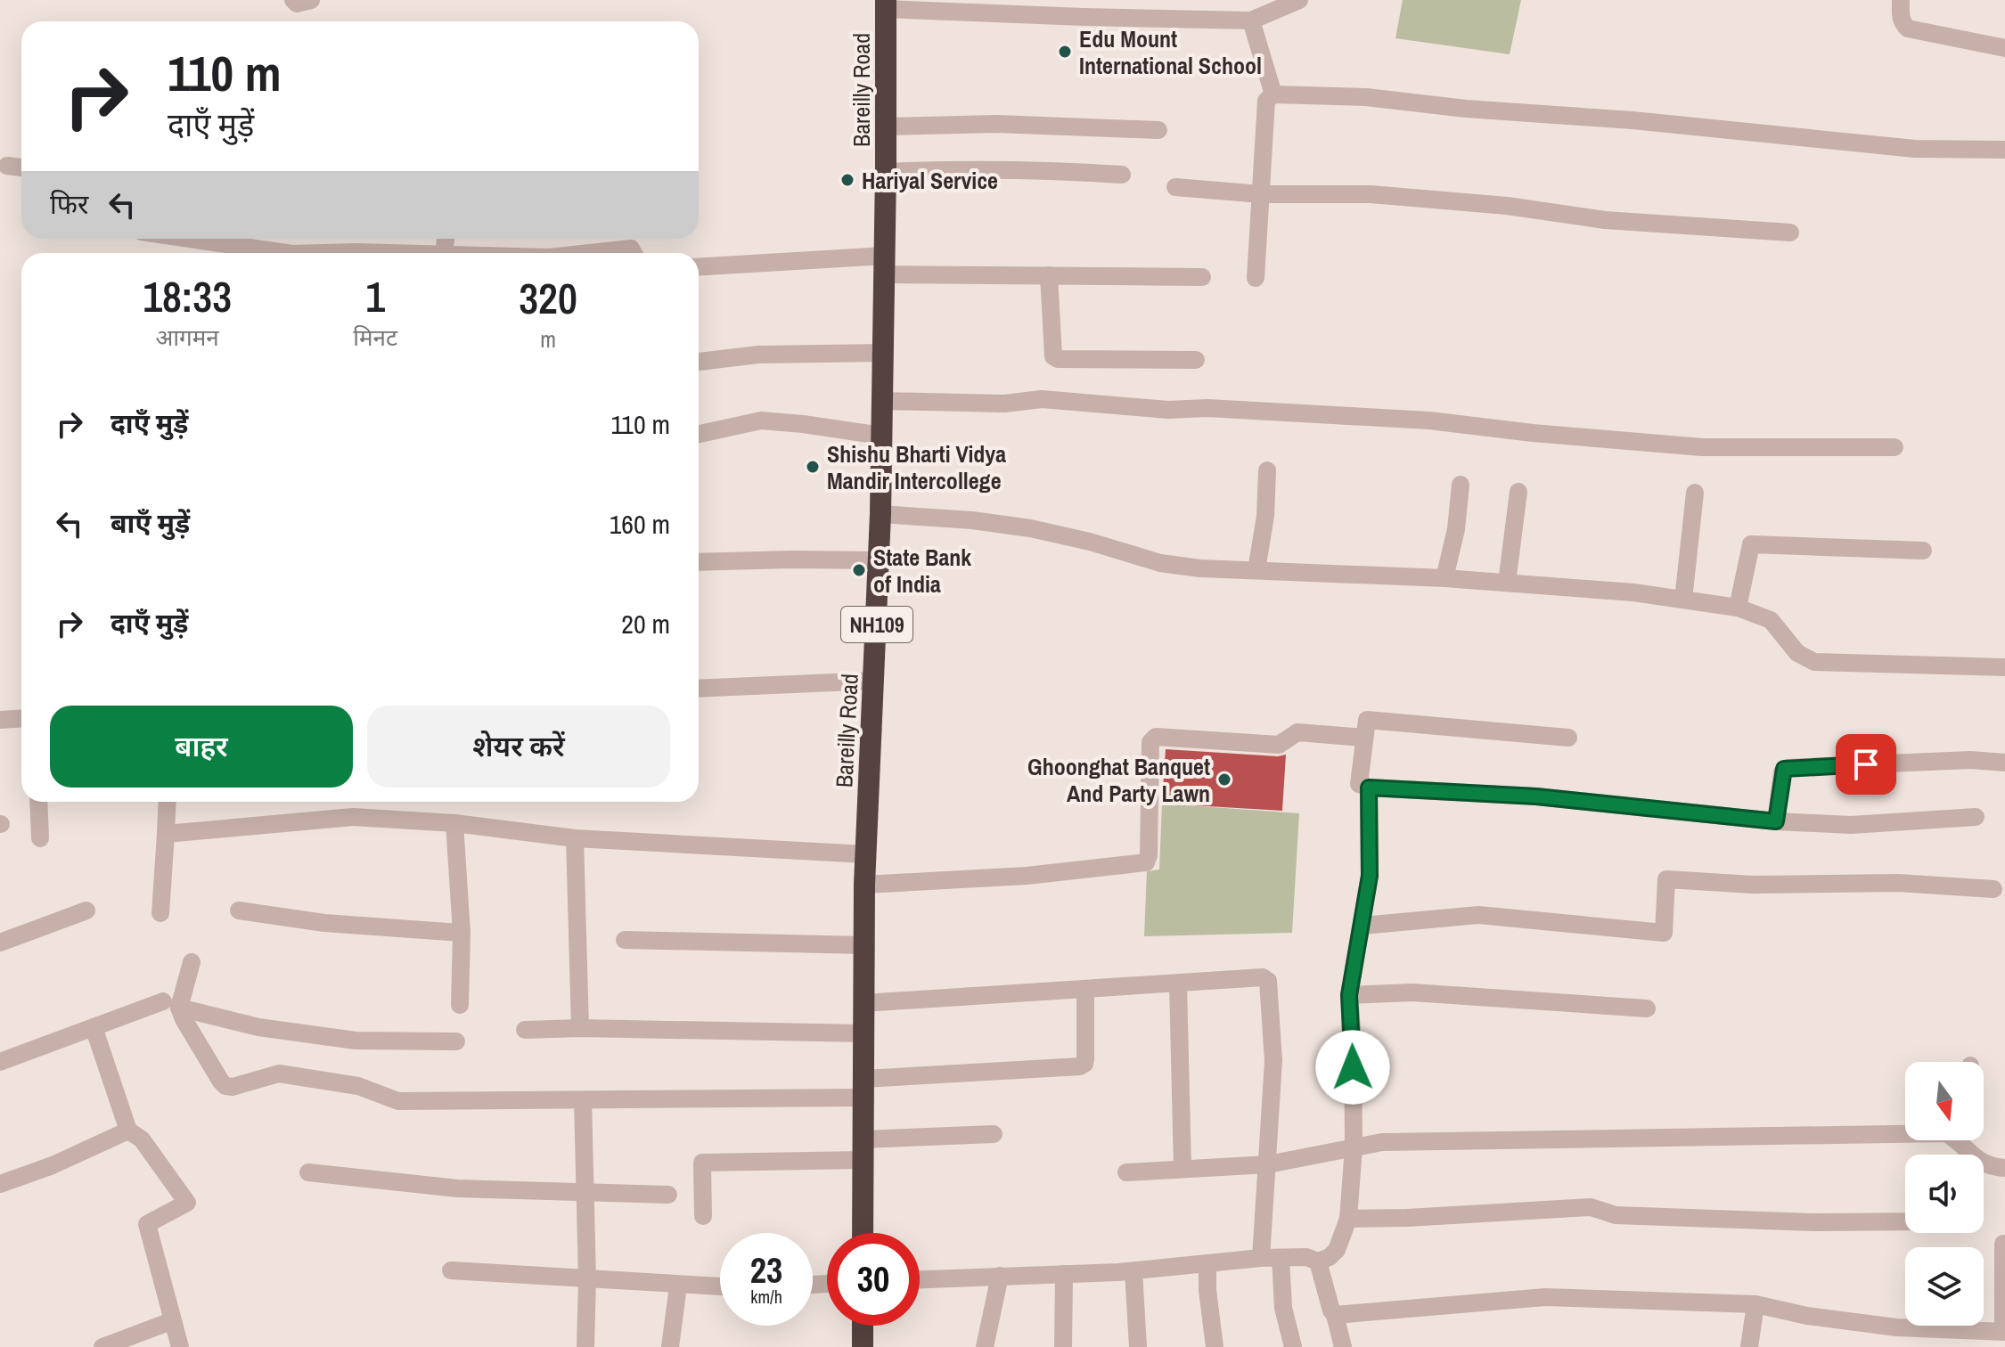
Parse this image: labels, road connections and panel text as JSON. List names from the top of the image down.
{
  "streets": {
    "highway": ["Bareilly Road", "NH109"]
  },
  "places": [
    "Edu Mount International School",
    "Hariyal Service",
    "Shishu Bharti Vidya Mandir Intercollege",
    "State Bank of India",
    "Ghoonghat Banquet And Party Lawn"
  ],
  "north": "bottom",
  "page": {
    "turn": ["110 m", "दाएँ मुड़ें"],
    "then": "फिर",
    "eta": [
      "18:33",
      "आगमन",
      "1",
      "मिनट",
      "320",
      "m"
    ],
    "list": [
      {
        "name": "दाएँ मुड़ें",
        "value": "110 m"
      },
      {
        "name": "बाएँ मुड़ें",
        "value": "160 m"
      },
      {
        "name": "दाएँ मुड़ें",
        "value": "20 m"
      }
    ],
    "buttons": ["बाहर", "शेयर करें"],
    "speed": "23 km/h",
    "limit": "30"
  }
}
